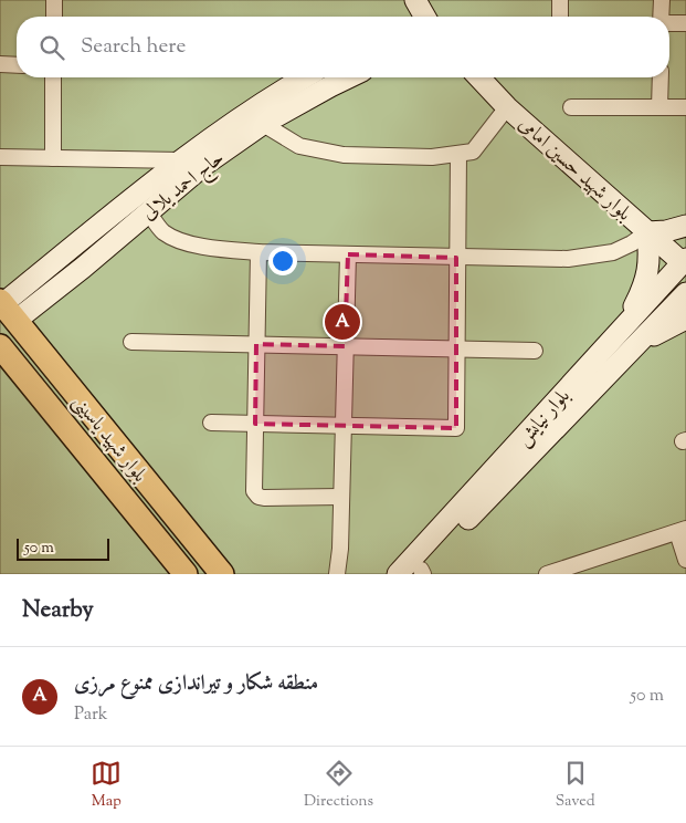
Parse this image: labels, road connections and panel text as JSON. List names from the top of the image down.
{
  "streets": {
    "main road": ["بلوار شهید یاسینی"],
    "street": ["بلوار شهید حسین امامی", "حاج احمد یلالی", "بلوار نیایش"]
  },
  "crossings": [
    ["بلوار شهید حسین امامی", "بلوار نیایش"],
    ["حاج احمد یلالی", "بلوار شهید یاسینی"]
  ],
  "scale_bar": "50 m",
  "page": {
    "search": "Search here",
    "pins": "A",
    "scale": "50 m",
    "heading": "Nearby",
    "list": [
      {
        "mark": "A",
        "name": "منطقه شکار و تیراندازی ممنوع مرزی",
        "note": "Park",
        "value": "50 m"
      }
    ],
    "nav": ["Map", "Directions", "Saved"]
  }
}
